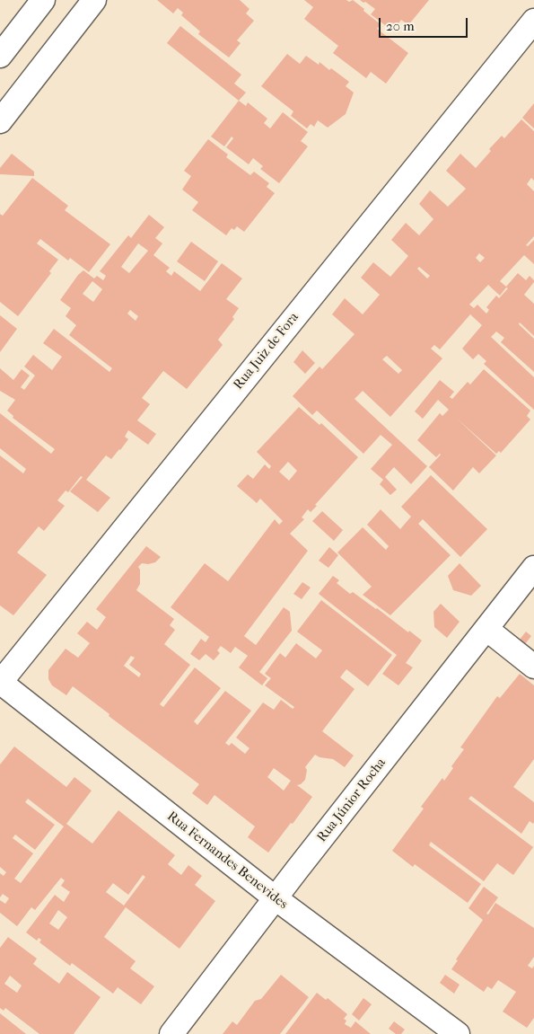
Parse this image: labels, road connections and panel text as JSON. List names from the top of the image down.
{
  "streets": {
    "street": ["Rua Juiz de Fora", "Rua Júnior Rocha", "Rua Fernandes Benevides"]
  },
  "crossings": [
    ["Rua Juiz de Fora", "Rua Fernandes Benevides"],
    ["Rua Júnior Rocha", "Rua Fernandes Benevides"]
  ],
  "scale_bar": "20 m"
}
